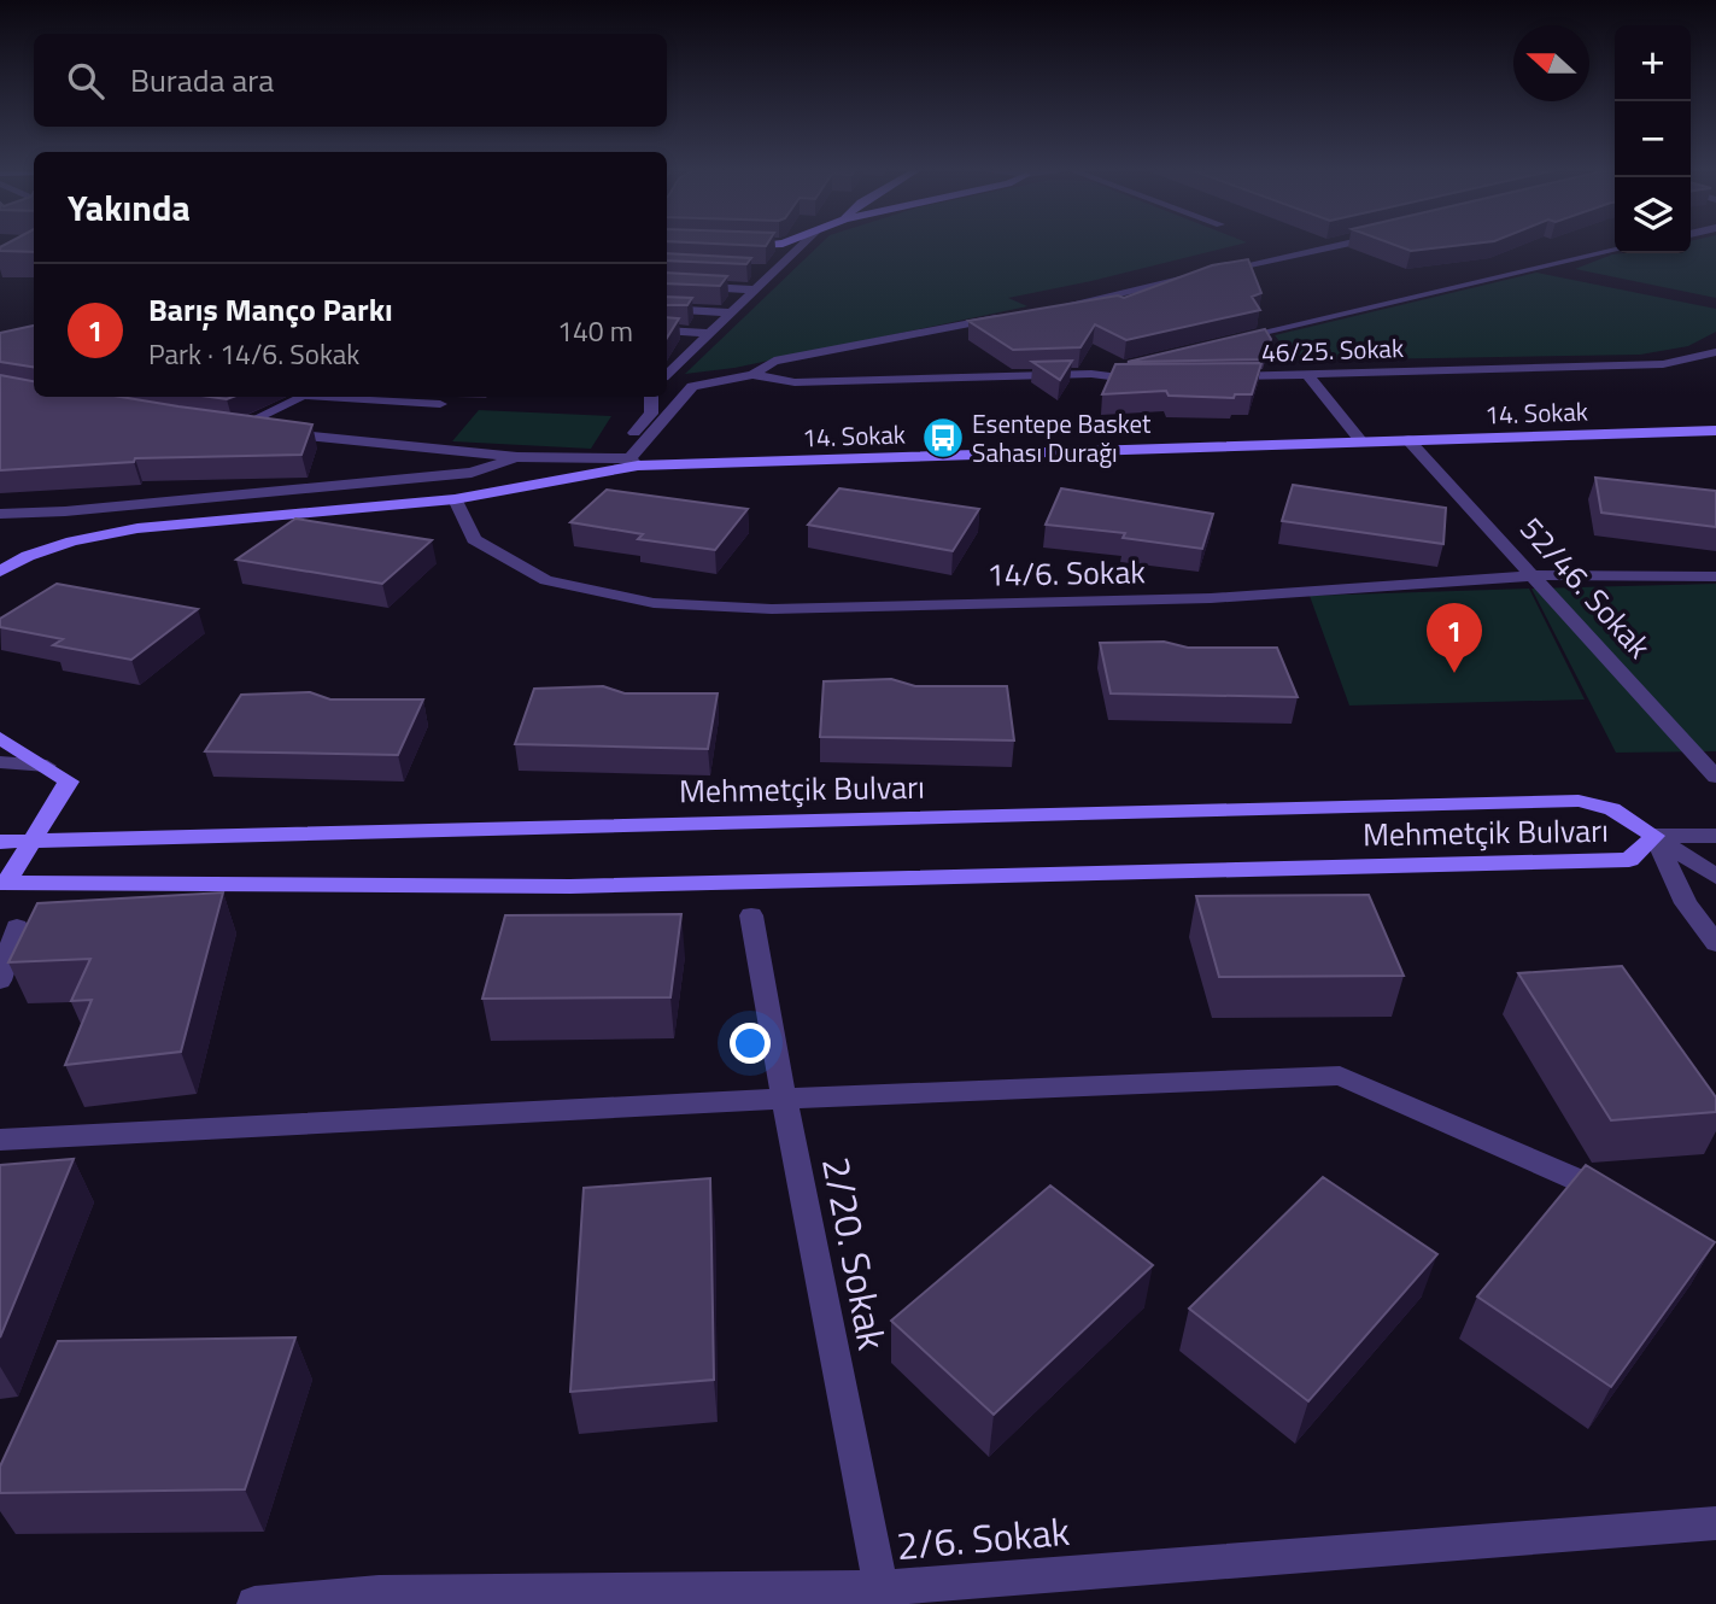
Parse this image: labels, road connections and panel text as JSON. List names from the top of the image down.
{
  "streets": {
    "street": [
      "46/25. Sokak",
      "14. Sokak",
      "14/6. Sokak",
      "52/46. Sokak",
      "Mehmetçik Bulvarı",
      "2/20. Sokak",
      "2/6. Sokak"
    ]
  },
  "crossings": [
    ["14. Sokak", "52/46. Sokak"],
    ["14/6. Sokak", "52/46. Sokak"],
    ["2/20. Sokak", "2/6. Sokak"]
  ],
  "places": {
    "bus stop": ["Esentepe Basket Sahası Durağı"]
  },
  "north": "left",
  "page": {
    "map_buttons": ["+", "−"],
    "search": "Burada ara",
    "heading": "Yakında",
    "list": [
      {
        "mark": "1",
        "name": "Barış Manço Parkı",
        "note": "Park · 14/6. Sokak",
        "value": "140 m"
      }
    ],
    "pins": "1"
  }
}
